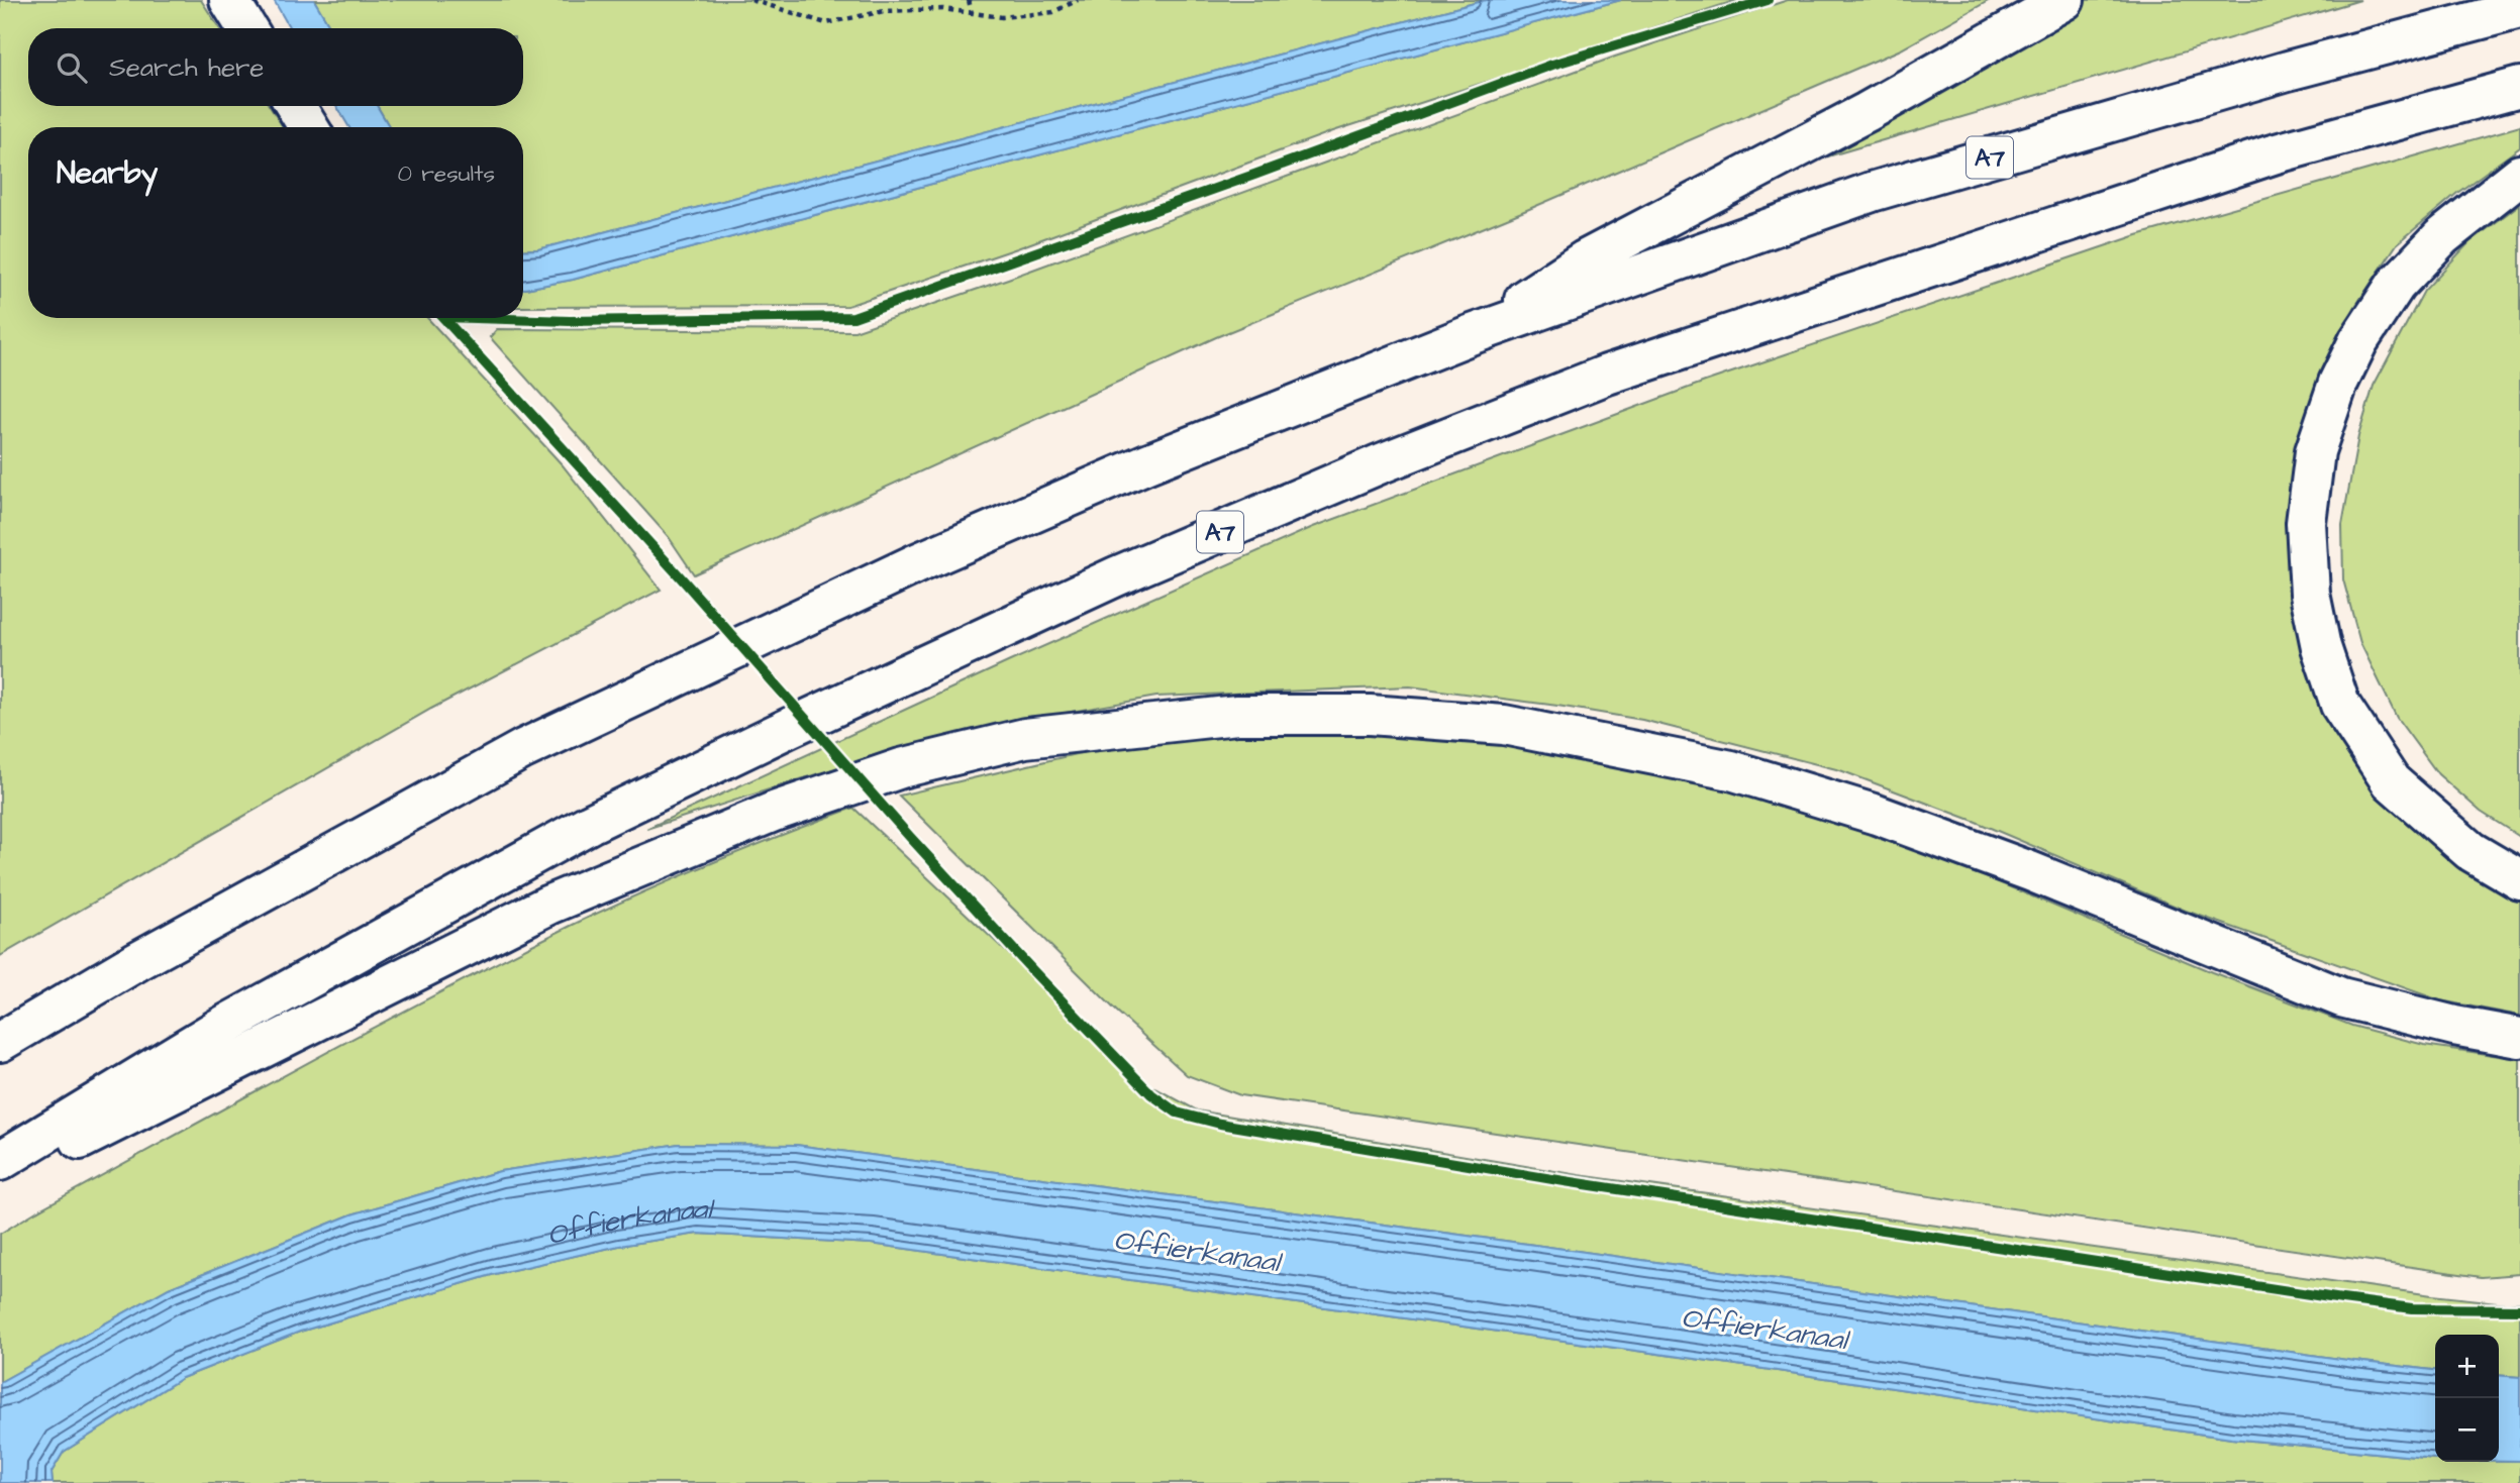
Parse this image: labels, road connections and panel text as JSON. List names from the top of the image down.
{
  "streets": {
    "main road": ["A7"]
  },
  "water": ["Offierkanaal"],
  "page": {
    "search": "Search here",
    "heading": ["Nearby", "0 results"],
    "map_buttons": ["+", "−"]
  }
}
